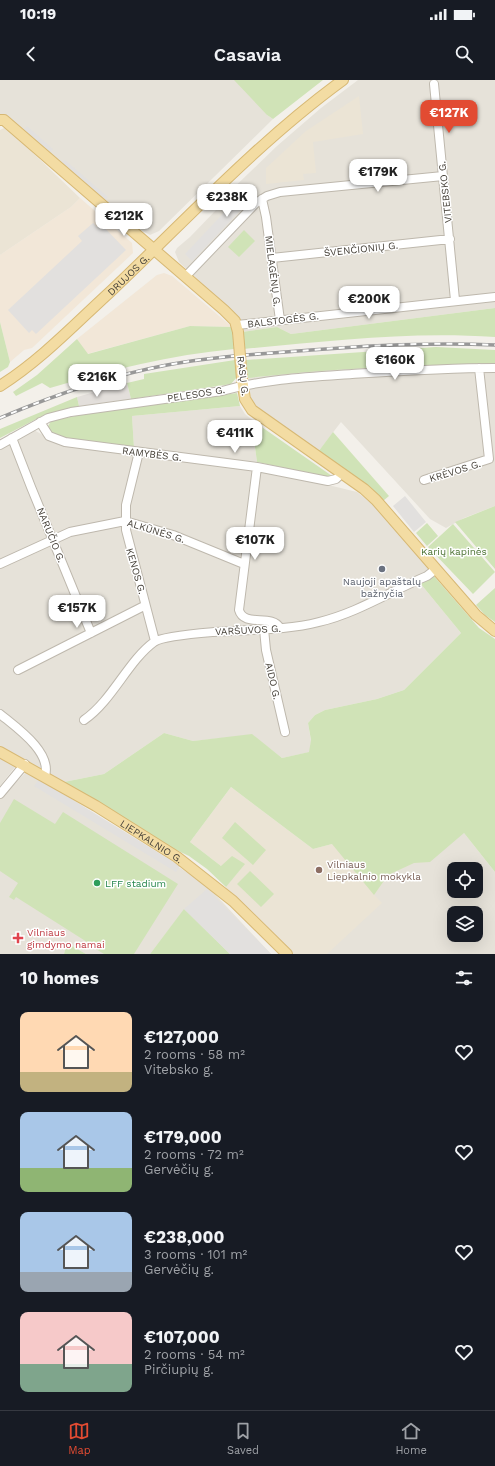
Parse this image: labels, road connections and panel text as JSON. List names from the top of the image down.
{
  "streets": {
    "main road": ["DRUJOS G.", "RASŲ G.", "LIEPKALNIO G."],
    "street": [
      "VITEBSKO G.",
      "ŠVENČIONIŲ G.",
      "MIELAGĖNŲ G.",
      "BALSTOGĖS G.",
      "PELESOS G.",
      "RAMYBĖS G.",
      "KRĖVOS G.",
      "ALKŪNĖS G.",
      "NARUČIO G.",
      "KENOS G.",
      "VARŠUVOS G.",
      "AIDO G."
    ]
  },
  "crossings": [
    ["VITEBSKO G.", "ŠVENČIONIŲ G."],
    ["VITEBSKO G.", "BALSTOGĖS G."],
    ["ŠVENČIONIŲ G.", "MIELAGĖNŲ G."],
    ["MIELAGĖNŲ G.", "BALSTOGĖS G."],
    ["BALSTOGĖS G.", "RASŲ G."],
    ["RASŲ G.", "PELESOS G."],
    ["RASŲ G.", "RAMYBĖS G."],
    ["RASŲ G.", "VARŠUVOS G."],
    ["PELESOS G.", "RAMYBĖS G."],
    ["PELESOS G.", "KRĖVOS G."],
    ["PELESOS G.", "NARUČIO G."],
    ["RAMYBĖS G.", "KENOS G."],
    ["ALKŪNĖS G.", "NARUČIO G."],
    ["ALKŪNĖS G.", "KENOS G."],
    ["KENOS G.", "VARŠUVOS G."],
    ["VARŠUVOS G.", "AIDO G."]
  ],
  "parks": ["Karių kapinės"],
  "places": {
    "other": ["Naujoji apaštalų bažnyčia", "Vilniaus Liepkalnio mokykla", "LFF stadium"],
    "health": ["Vilniaus gimdymo namai"]
  },
  "page": {
    "status": "10:19",
    "header": "Casavia",
    "price": [
      "€127K",
      "€179K",
      "€238K",
      "€212K",
      "€200K",
      "€160K",
      "€216K",
      "€411K",
      "€107K",
      "€157K"
    ],
    "heading": "10 homes",
    "list": [
      {
        "name": "€127,000",
        "note": "2 rooms · 58 m² · Vitebsko g."
      },
      {
        "name": "€179,000",
        "note": "2 rooms · 72 m² · Gervėčių g."
      },
      {
        "name": "€238,000",
        "note": "3 rooms · 101 m² · Gervėčių g."
      },
      {
        "name": "€107,000",
        "note": "2 rooms · 54 m² · Pirčiupių g."
      }
    ],
    "tabs": ["Map", "Saved", "Home"]
  }
}
